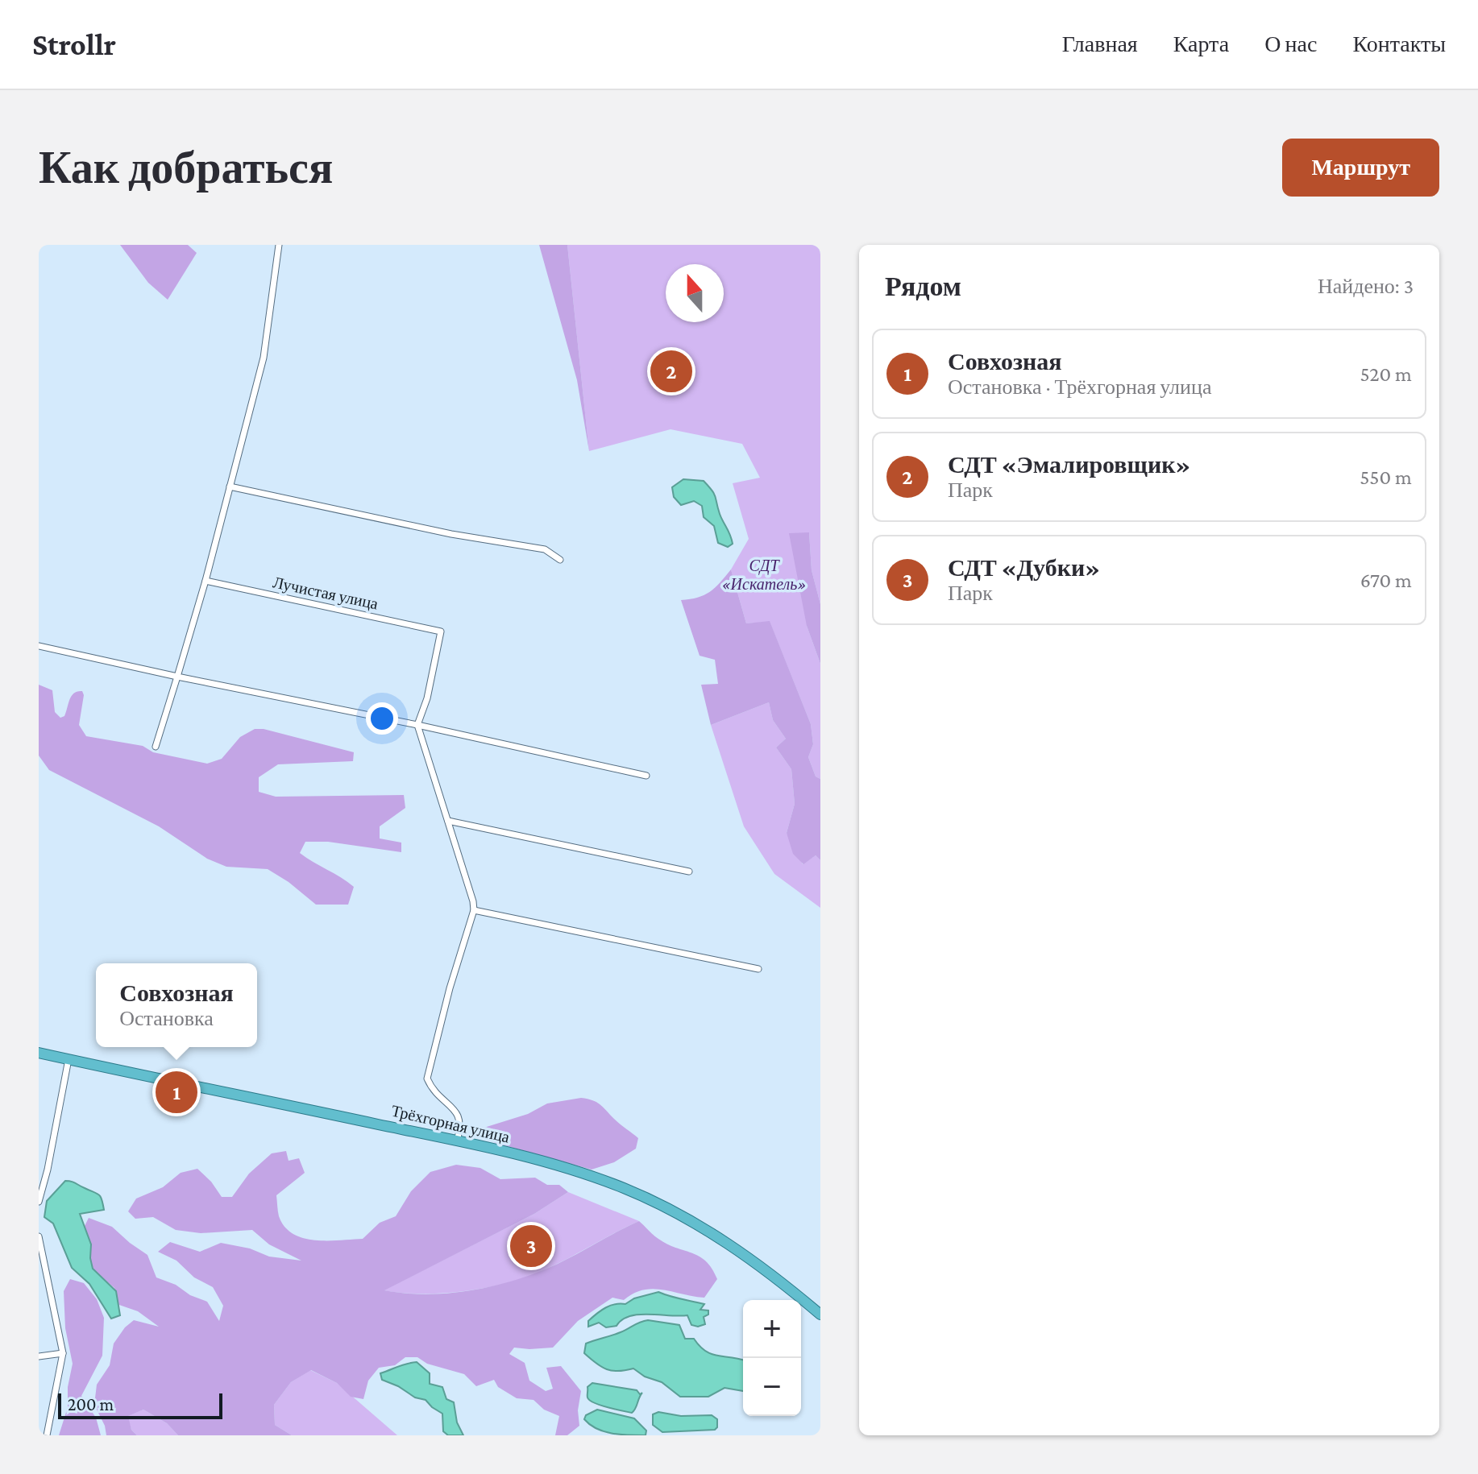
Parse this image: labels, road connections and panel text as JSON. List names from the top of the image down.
{
  "streets": {
    "highway": ["Трёхгорная улица"],
    "street": ["Лучистая улица"]
  },
  "parks": ["СДТ «Искатель»"],
  "scale_bar": "200 m",
  "north": "top",
  "page": {
    "header": "Strollr",
    "nav": [
      "Главная",
      "Карта",
      "О нас",
      "Контакты"
    ],
    "buttons": "Маршрут",
    "title": "Как добраться",
    "heading": ["Рядом", "Найдено: 3"],
    "list": [
      {
        "mark": "1",
        "name": "Совхозная",
        "note": "Остановка · Трёхгорная улица",
        "value": "520 m"
      },
      {
        "mark": "2",
        "name": "СДТ «Эмалировщик»",
        "note": "Парк",
        "value": "550 m"
      },
      {
        "mark": "3",
        "name": "СДТ «Дубки»",
        "note": "Парк",
        "value": "670 m"
      }
    ],
    "pins": ["2", "1", "3"],
    "popup": ["Совхозная", "Остановка"],
    "map_buttons": ["+", "−"],
    "scale": "200 m"
  }
}
